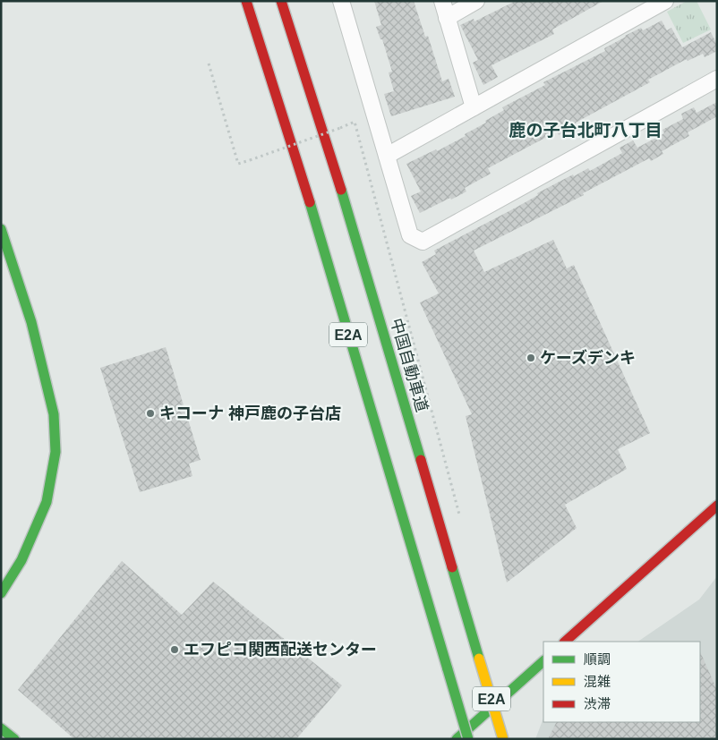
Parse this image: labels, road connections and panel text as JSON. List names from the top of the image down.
{
  "streets": {
    "main road": ["E2A", "中国自動車道"]
  },
  "districts": ["鹿の子台北町八丁目"],
  "places": ["ケーズデンキ", "キコーナ 神戸鹿の子台店", "エフピコ関西配送センター"],
  "legend": ["順調", "混雑", "渋滞"]
}
